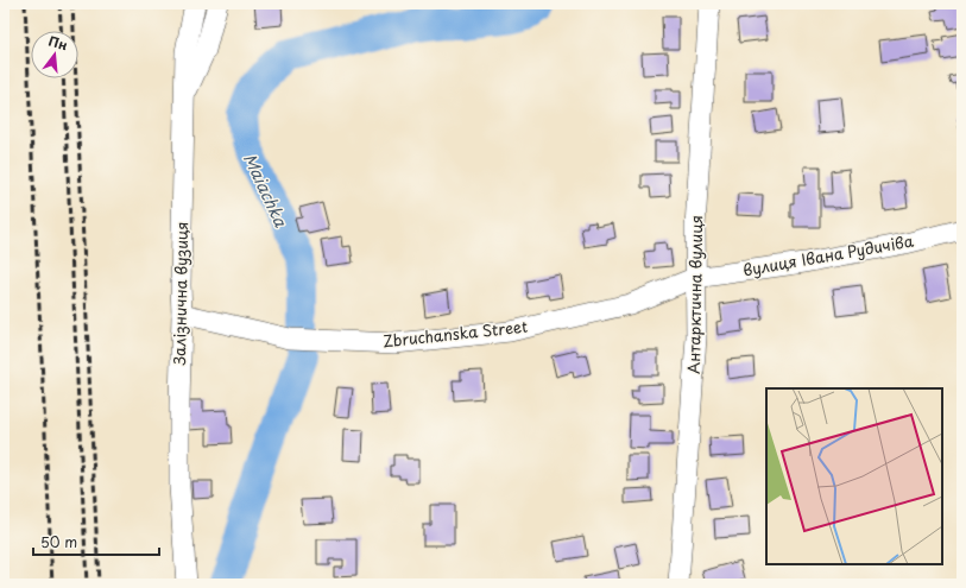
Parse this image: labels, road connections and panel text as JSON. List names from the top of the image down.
{
  "streets": {
    "street": [
      "вулиця Івана Рудичіва",
      "Залізнична вузиця",
      "Антарктична вулиця",
      "Zbruchanska Street"
    ]
  },
  "crossings": [
    ["вулиця Івана Рудичіва", "Антарктична вулиця"],
    ["вулиця Івана Рудичіва", "Zbruchanska Street"],
    ["Залізнична вузиця", "Zbruchanska Street"],
    ["Антарктична вулиця", "Zbruchanska Street"]
  ],
  "water": ["Maiachka"],
  "scale_bar": "50 m",
  "north": "top"
}
